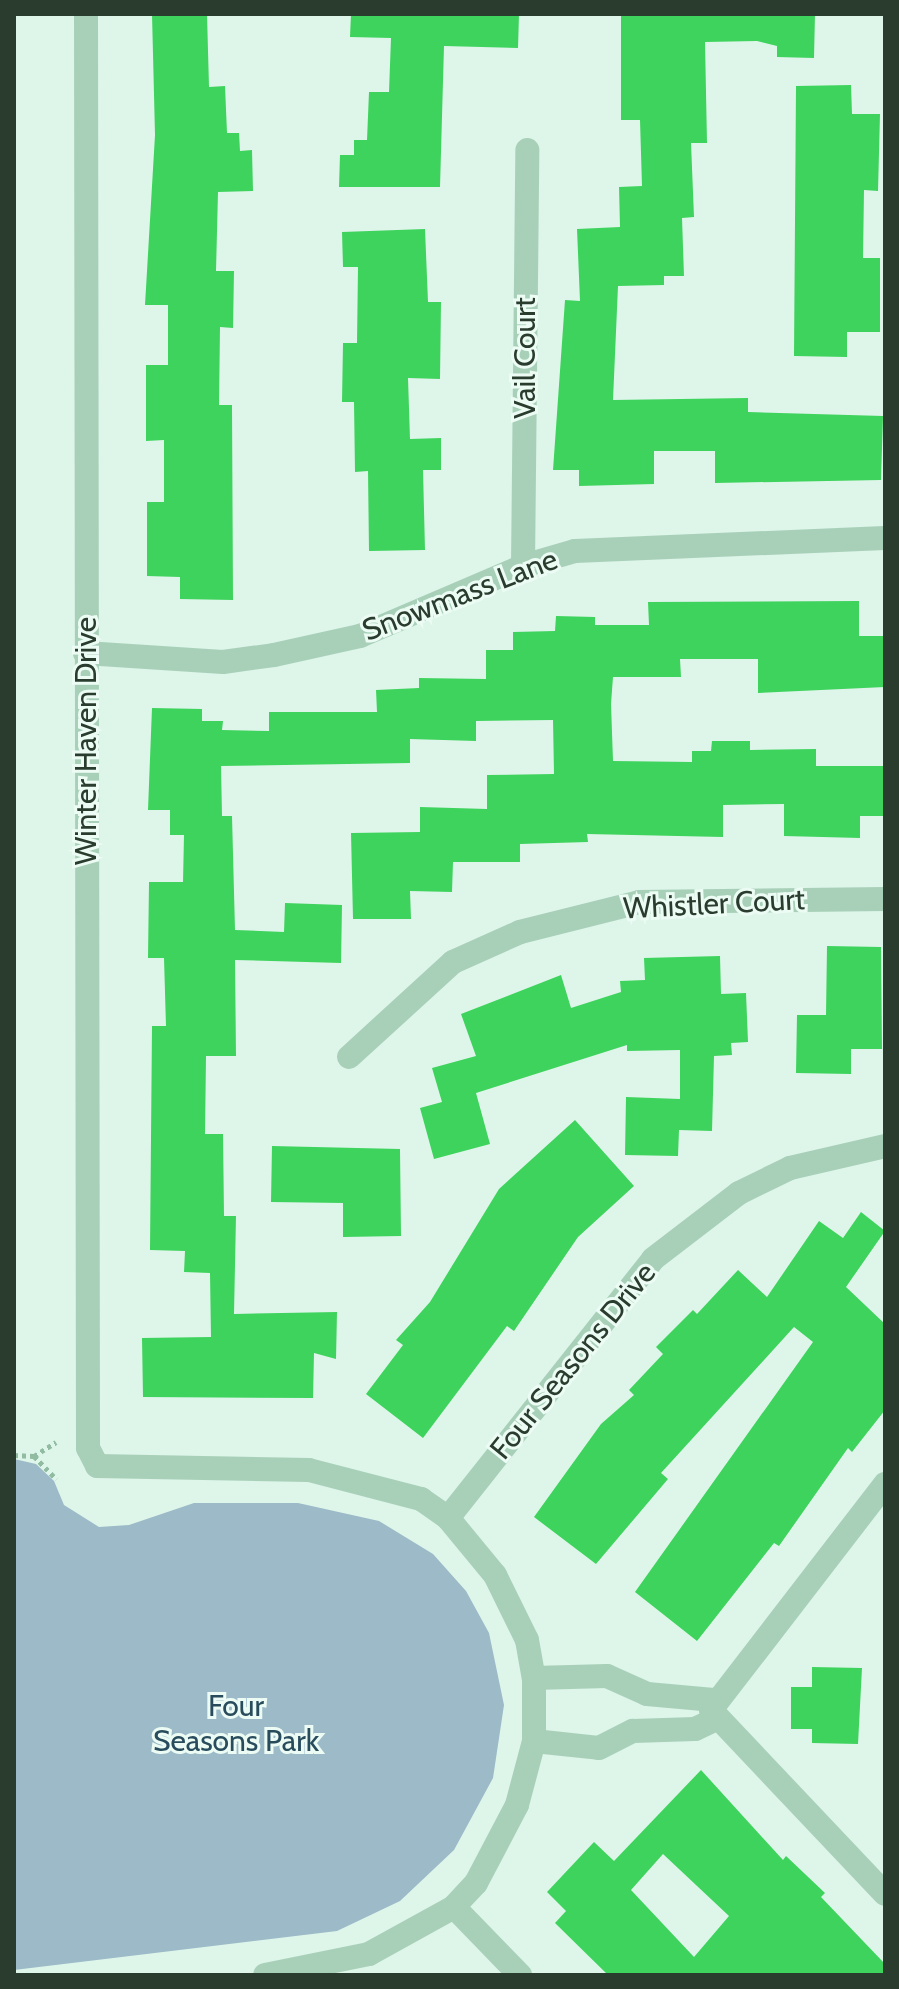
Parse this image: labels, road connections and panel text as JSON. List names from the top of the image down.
{
  "streets": {
    "street": [
      "Vail Court",
      "Snowmass Lane",
      "Winter Haven Drive",
      "Whistler Court",
      "Four Seasons Drive"
    ]
  },
  "crossings": [
    ["Vail Court", "Snowmass Lane"],
    ["Snowmass Lane", "Winter Haven Drive"],
    ["Winter Haven Drive", "Four Seasons Drive"]
  ],
  "parks": ["Four Seasons Park"]
}
